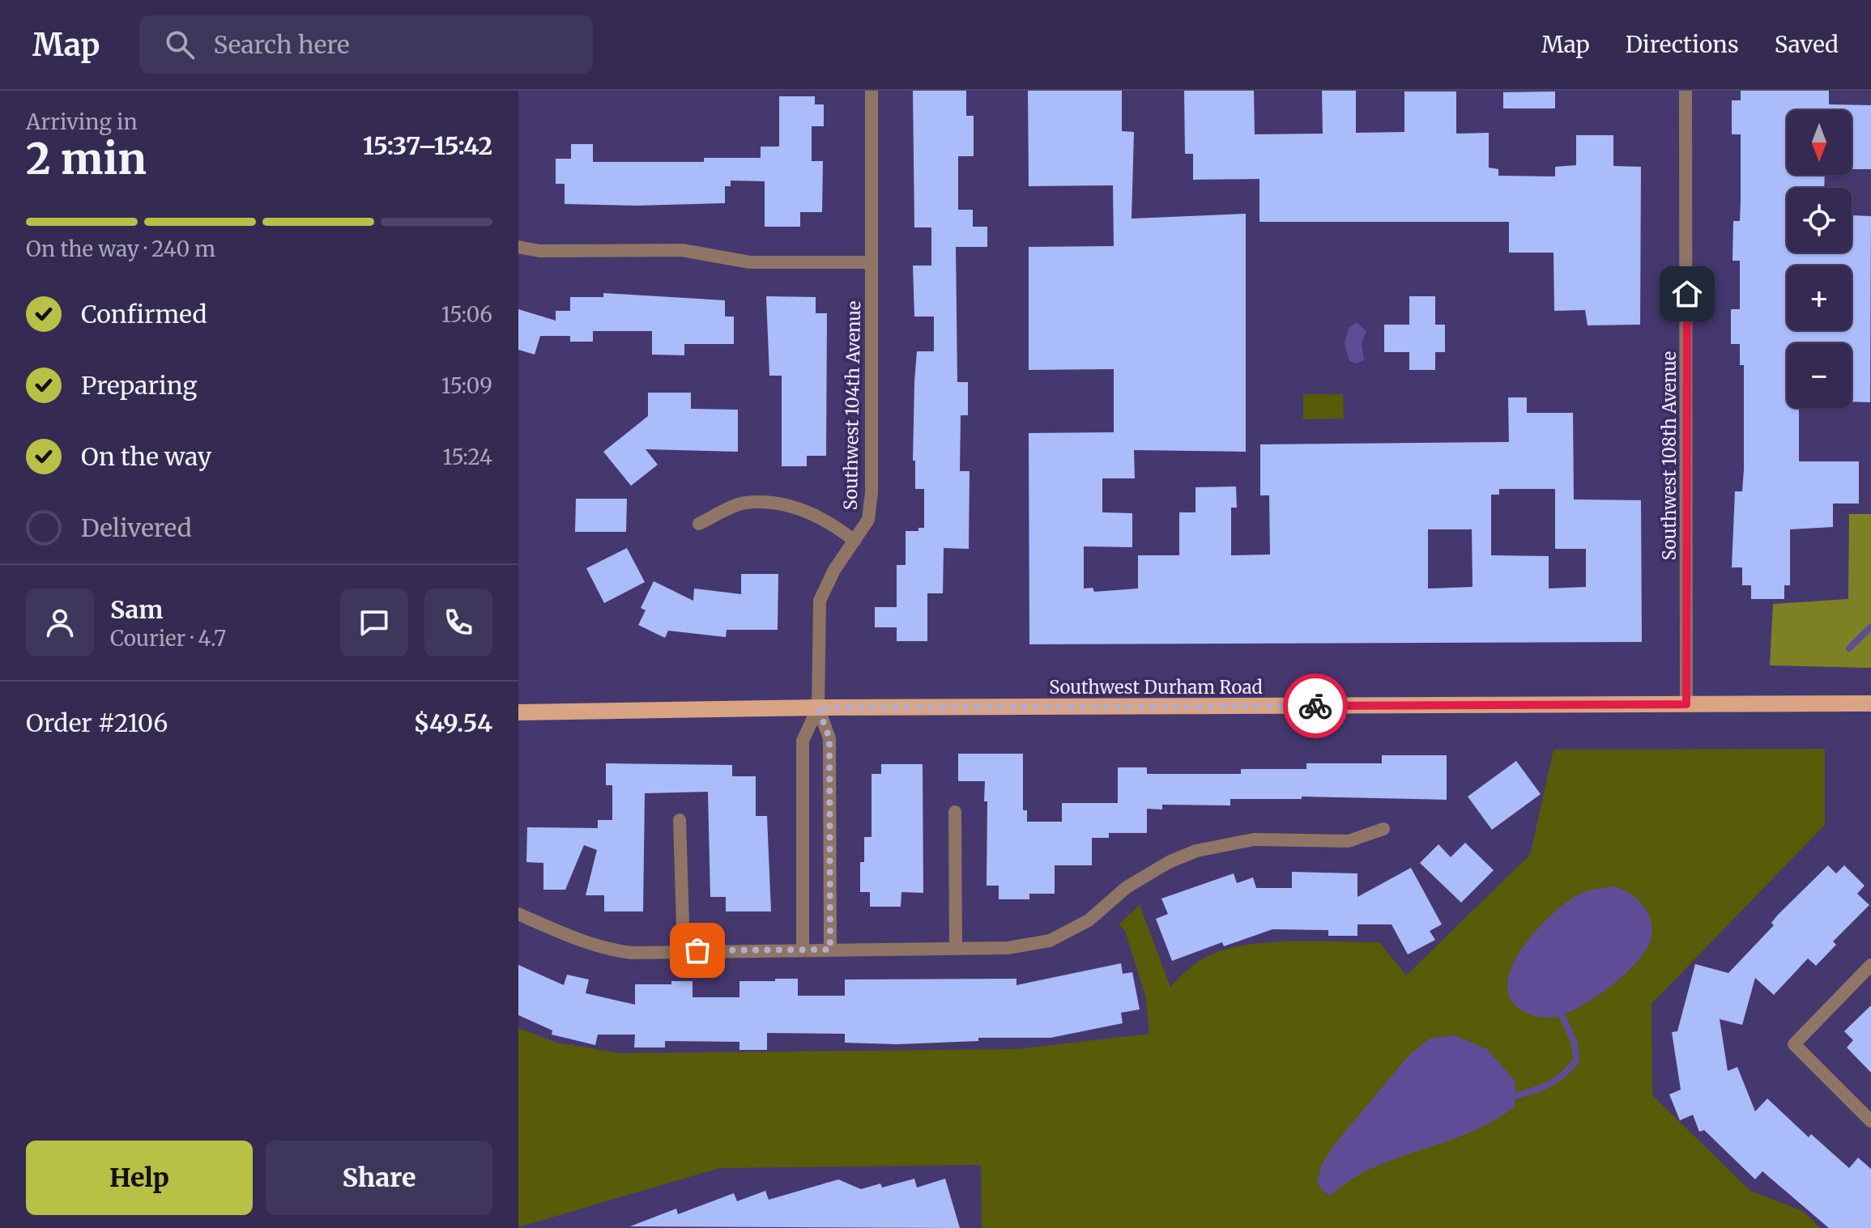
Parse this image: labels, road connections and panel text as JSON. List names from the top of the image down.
{
  "streets": {
    "main road": ["Southwest Durham Road"],
    "street": ["Southwest 104th Avenue", "Southwest 108th Avenue"]
  },
  "crossings": [
    ["Southwest 104th Avenue", "Southwest Durham Road"],
    ["Southwest 108th Avenue", "Southwest Durham Road"]
  ],
  "north": "bottom",
  "page": {
    "header": "Map",
    "search": "Search here",
    "nav": ["Map", "Directions", "Saved"],
    "heading": ["2 min", "Arriving in", "15:37–15:42"],
    "panel": [
      "Sam",
      "Courier · 4.7",
      "Order #2106",
      "$49.54"
    ],
    "map_buttons": ["+", "−"],
    "bar": "On the way · 240 m",
    "list": [
      ["Confirmed", "15:06"],
      ["Preparing", "15:09"],
      ["On the way", "15:24"],
      "Delivered"
    ],
    "buttons": ["Help", "Share"]
  }
}
